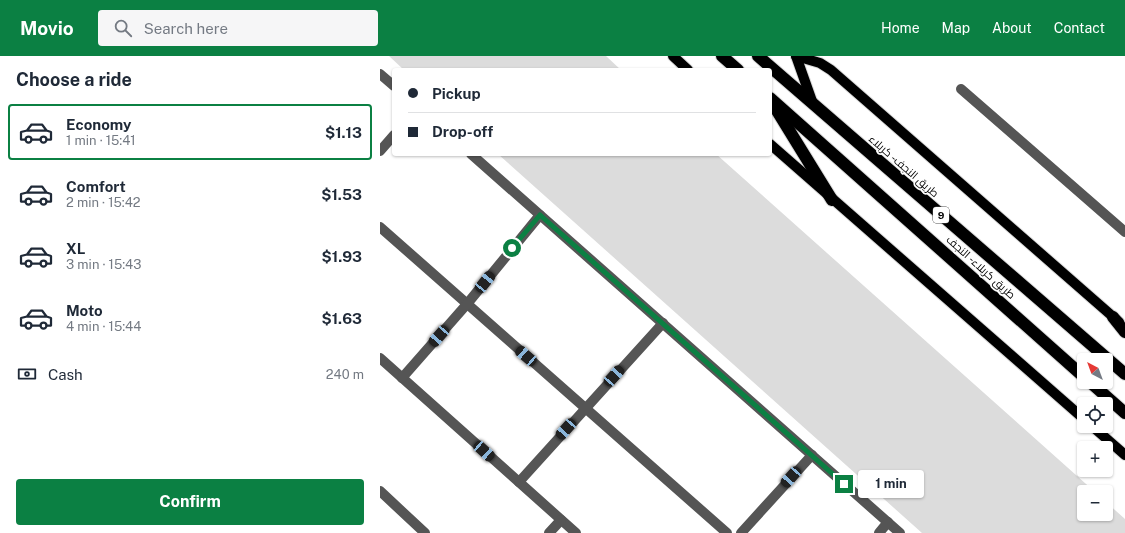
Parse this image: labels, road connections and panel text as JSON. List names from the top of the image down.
{
  "streets": {
    "highway": ["طريق النجف - کربلاء", "9", "طريق کربلاء - النجف"]
  },
  "north": "top left",
  "page": {
    "header": "Movio",
    "search": "Search here",
    "nav": [
      "Home",
      "Map",
      "About",
      "Contact"
    ],
    "heading": "Choose a ride",
    "banner": ["Pickup", "Drop-off"],
    "list": [
      {
        "name": "Economy",
        "note": "1 min · 15:41",
        "value": "$1.13"
      },
      {
        "name": "Comfort",
        "note": "2 min · 15:42",
        "value": "$1.53"
      },
      {
        "name": "XL",
        "note": "3 min · 15:43",
        "value": "$1.93"
      },
      {
        "name": "Moto",
        "note": "4 min · 15:44",
        "value": "$1.63"
      }
    ],
    "pay": ["Cash", "240 m"],
    "map_buttons": ["+", "−"],
    "bubble": "1 min",
    "buttons": "Confirm"
  }
}
